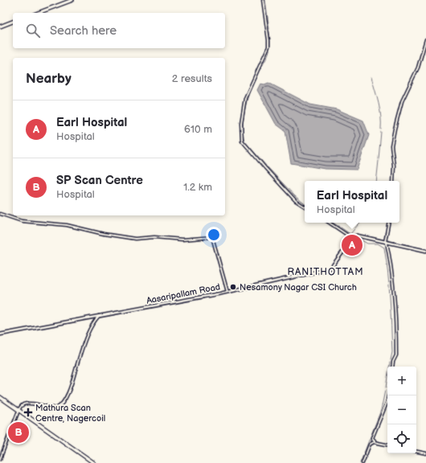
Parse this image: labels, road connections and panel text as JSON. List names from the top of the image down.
{
  "streets": {
    "main road": ["Aasaripallam Road"]
  },
  "districts": ["RANITHOTTAM"],
  "places": {
    "other": ["Nesamony Nagar CSI Church"],
    "health": ["Mathura Scan Centre, Nagercoil"]
  },
  "page": {
    "search": "Search here",
    "heading": ["Nearby", "2 results"],
    "list": [
      {
        "mark": "A",
        "name": "Earl Hospital",
        "note": "Hospital",
        "value": "610 m"
      },
      {
        "mark": "B",
        "name": "SP Scan Centre",
        "note": "Hospital",
        "value": "1.2 km"
      }
    ],
    "popup": ["Earl Hospital", "Hospital"],
    "pins": ["A", "B"],
    "map_buttons": ["+", "−"]
  }
}
